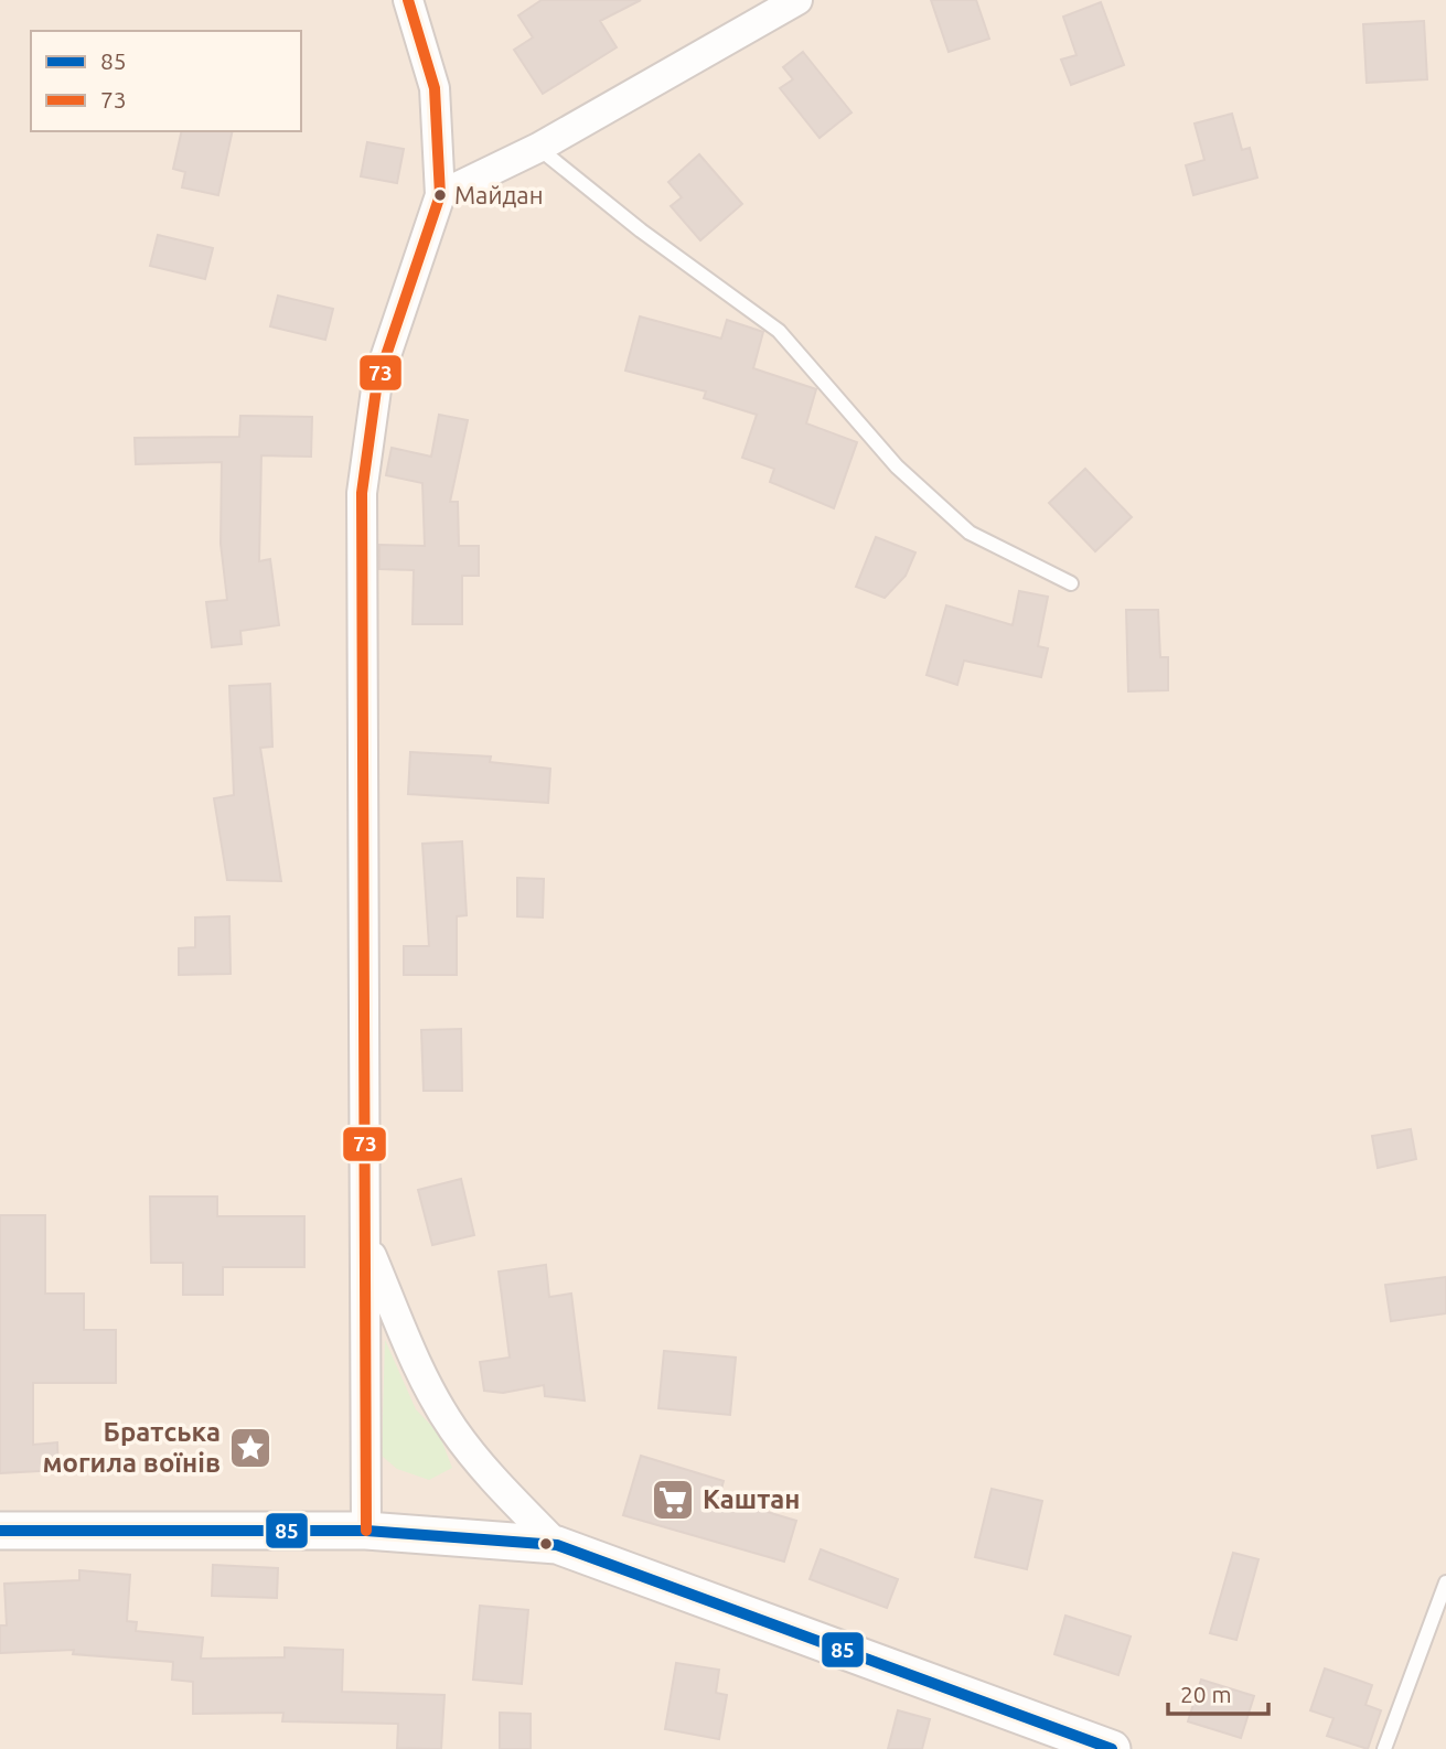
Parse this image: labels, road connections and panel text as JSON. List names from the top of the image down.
{
  "places": {
    "other": ["Майдан"],
    "place": ["Братська могила воїнів"],
    "supermarket": ["Каштан"]
  },
  "lines": ["transit line 73", "transit line 85"],
  "legend": ["85", "73"],
  "scale_bar": "20 m"
}
